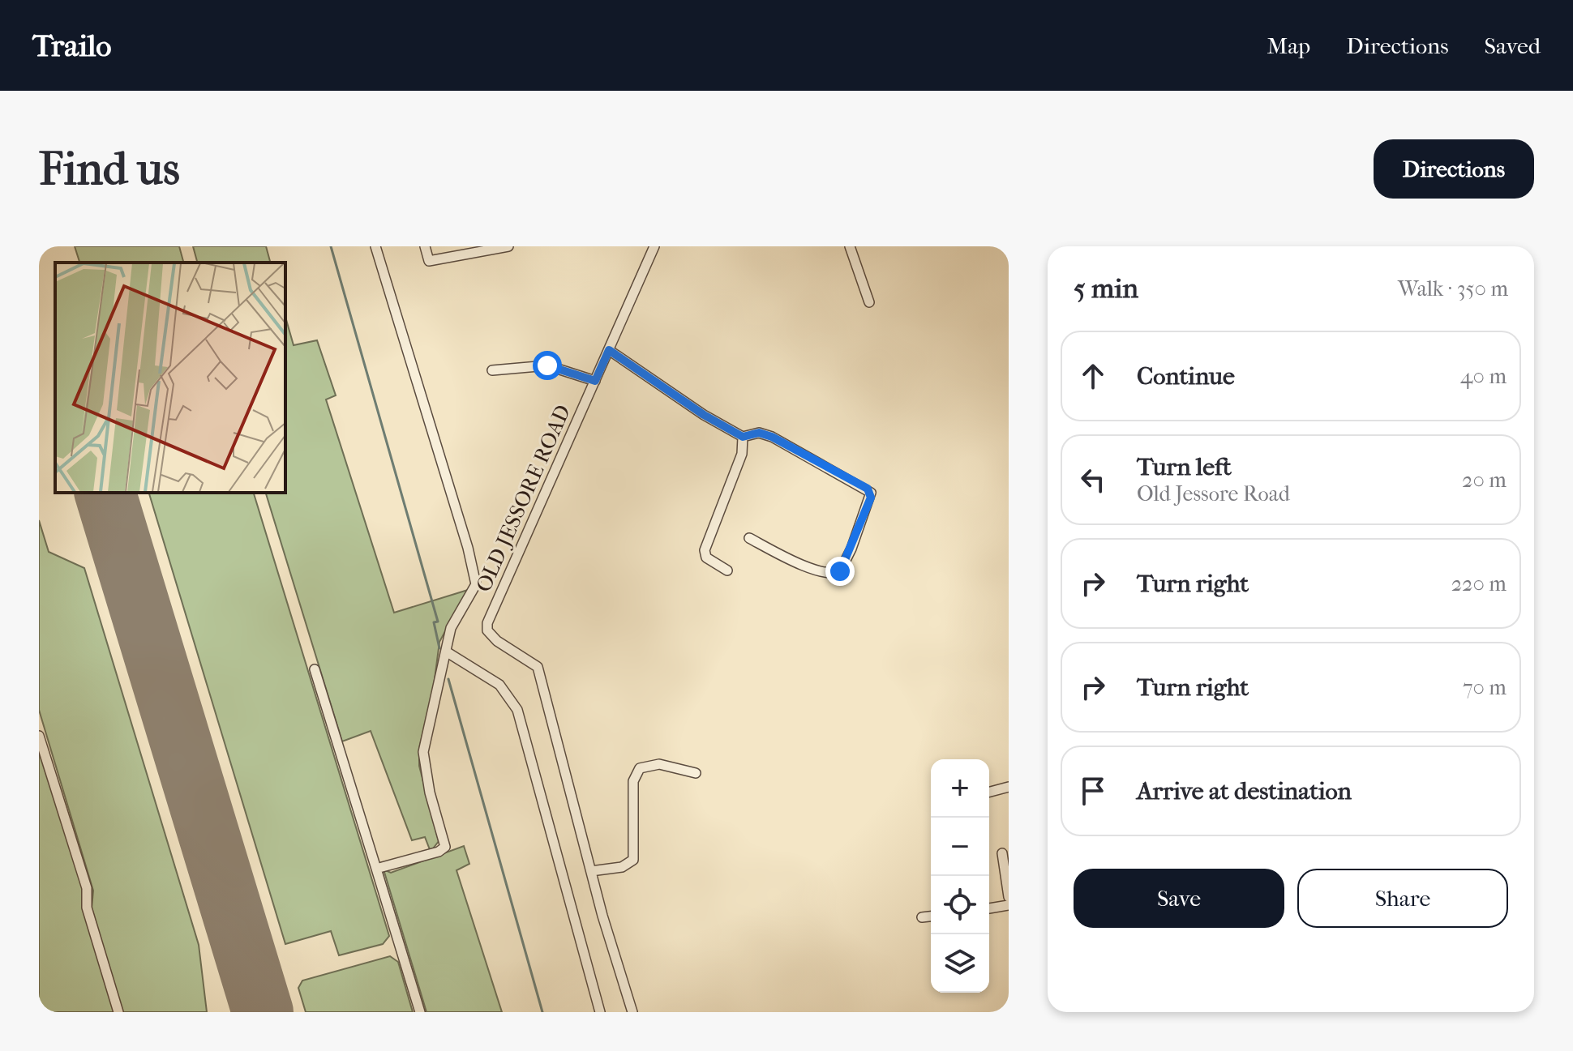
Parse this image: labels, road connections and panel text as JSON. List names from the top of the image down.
{
  "streets": {
    "street": ["OLD JESSORE ROAD"]
  },
  "page": {
    "header": "Trailo",
    "nav": ["Map", "Directions", "Saved"],
    "buttons": [
      "Directions",
      ["Save", "Share"]
    ],
    "title": "Find us",
    "heading": ["5 min", "Walk · 350 m"],
    "list": [
      ["Continue", "40 m"],
      ["Turn left", "Old Jessore Road", "20 m"],
      ["Turn right", "220 m"],
      ["Turn right", "70 m"],
      "Arrive at destination"
    ],
    "map_buttons": ["+", "−"]
  }
}
